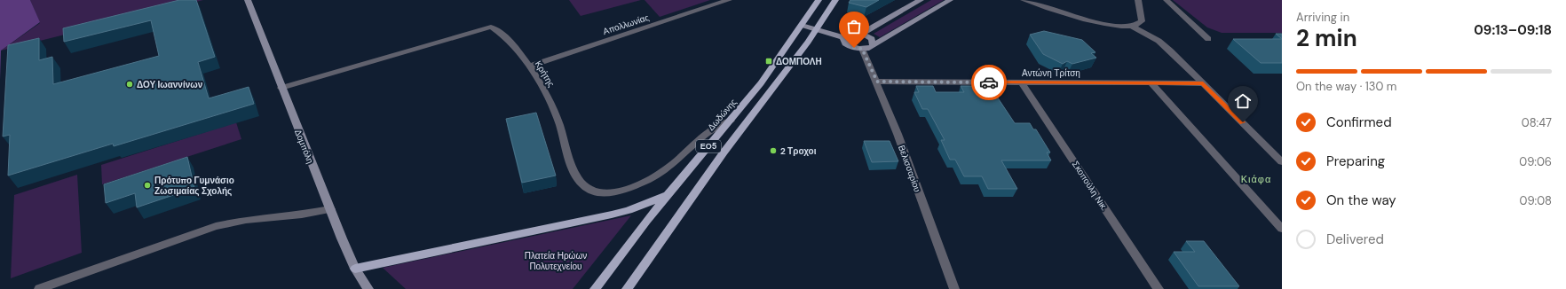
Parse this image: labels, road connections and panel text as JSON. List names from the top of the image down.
{
  "streets": {
    "main road": ["Δωδώνης", "Δομπόλη", "ΕΟ5"],
    "street": [
      "Απολλωνίας",
      "Αντώνη Τρίτση",
      "Κρήτης",
      "Βελισσαρίου",
      "Σκοπούλη Νικ."
    ]
  },
  "crossings": [
    ["Απολλωνίας", "Κρήτης"],
    ["Αντώνη Τρίτση", "Βελισσαρίου"],
    ["Αντώνη Τρίτση", "Σκοπούλη Νικ."],
    ["Κρήτης", "Δωδώνης"],
    ["Κρήτης", "Δομπόλη"]
  ],
  "districts": ["Κιάφα"],
  "parks": ["Πλατεία Ηρώων Πολυτεχνείου"],
  "places": {
    "transit": ["ΔΟΜΠΟΛΗ"],
    "other": ["ΔΟΥ Ιωαννίνων", "2 Τροχοι", "Πρότυπο Γυμνάσιο Ζωσιμαίας Σχολής"]
  },
  "page": {
    "heading": ["2 min", "Arriving in", "09:13–09:18"],
    "bar": "On the way · 130 m",
    "list": [
      ["Confirmed", "08:47"],
      ["Preparing", "09:06"],
      ["On the way", "09:08"],
      "Delivered"
    ]
  }
}
